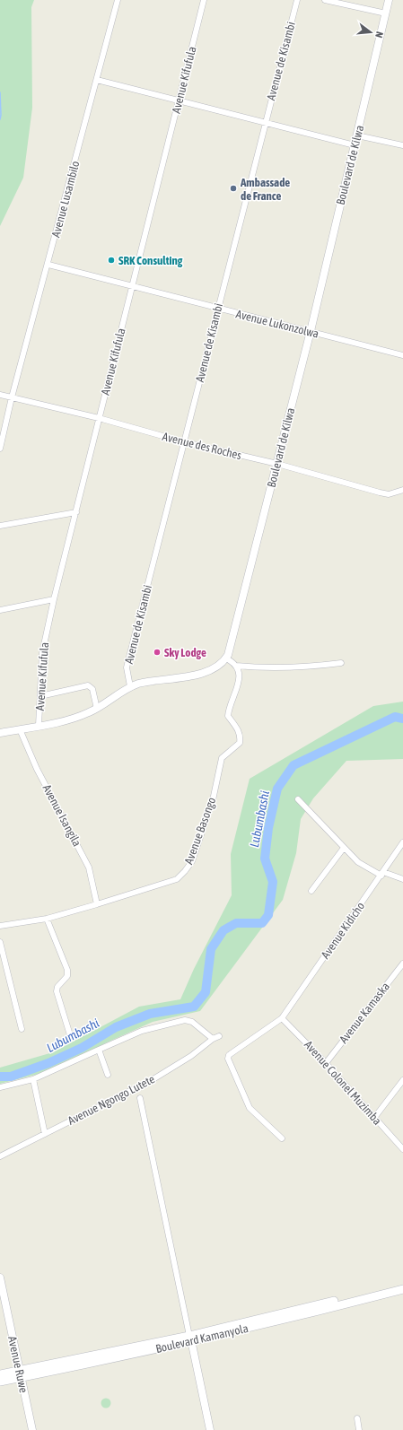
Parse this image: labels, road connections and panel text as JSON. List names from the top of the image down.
{
  "streets": {
    "main road": ["Boulevard Kamanyola"],
    "street": [
      "Avenue de Kisambi",
      "Avenue Kifufula",
      "Boulevard de Kilwa",
      "Avenue Lusambilo",
      "Avenue Lukonzolwa",
      "Avenue des Roches",
      "Avenue Isangila",
      "Avenue Basongo",
      "Avenue Kidicho",
      "Avenue Kamaska",
      "Avenue Colonel Muzimba",
      "Avenue Ngongo Lutete",
      "Avenue Ruwe"
    ]
  },
  "crossings": [
    ["Avenue de Kisambi", "Avenue Lukonzolwa"],
    ["Avenue de Kisambi", "Avenue des Roches"],
    ["Avenue Kifufula", "Avenue Lukonzolwa"],
    ["Avenue Kifufula", "Avenue des Roches"],
    ["Boulevard de Kilwa", "Avenue Lukonzolwa"],
    ["Boulevard de Kilwa", "Avenue des Roches"],
    ["Avenue Lusambilo", "Avenue Lukonzolwa"],
    ["Avenue Lusambilo", "Avenue des Roches"],
    ["Avenue Isangila", "Avenue Basongo"],
    ["Avenue Kidicho", "Avenue Colonel Muzimba"],
    ["Avenue Kamaska", "Avenue Colonel Muzimba"],
    ["Boulevard Kamanyola", "Avenue Ruwe"]
  ],
  "water": ["Lubumbashi"],
  "places": ["Ambassade de France", "SRK Consulting", "Sky Lodge"],
  "north": "right"
}
